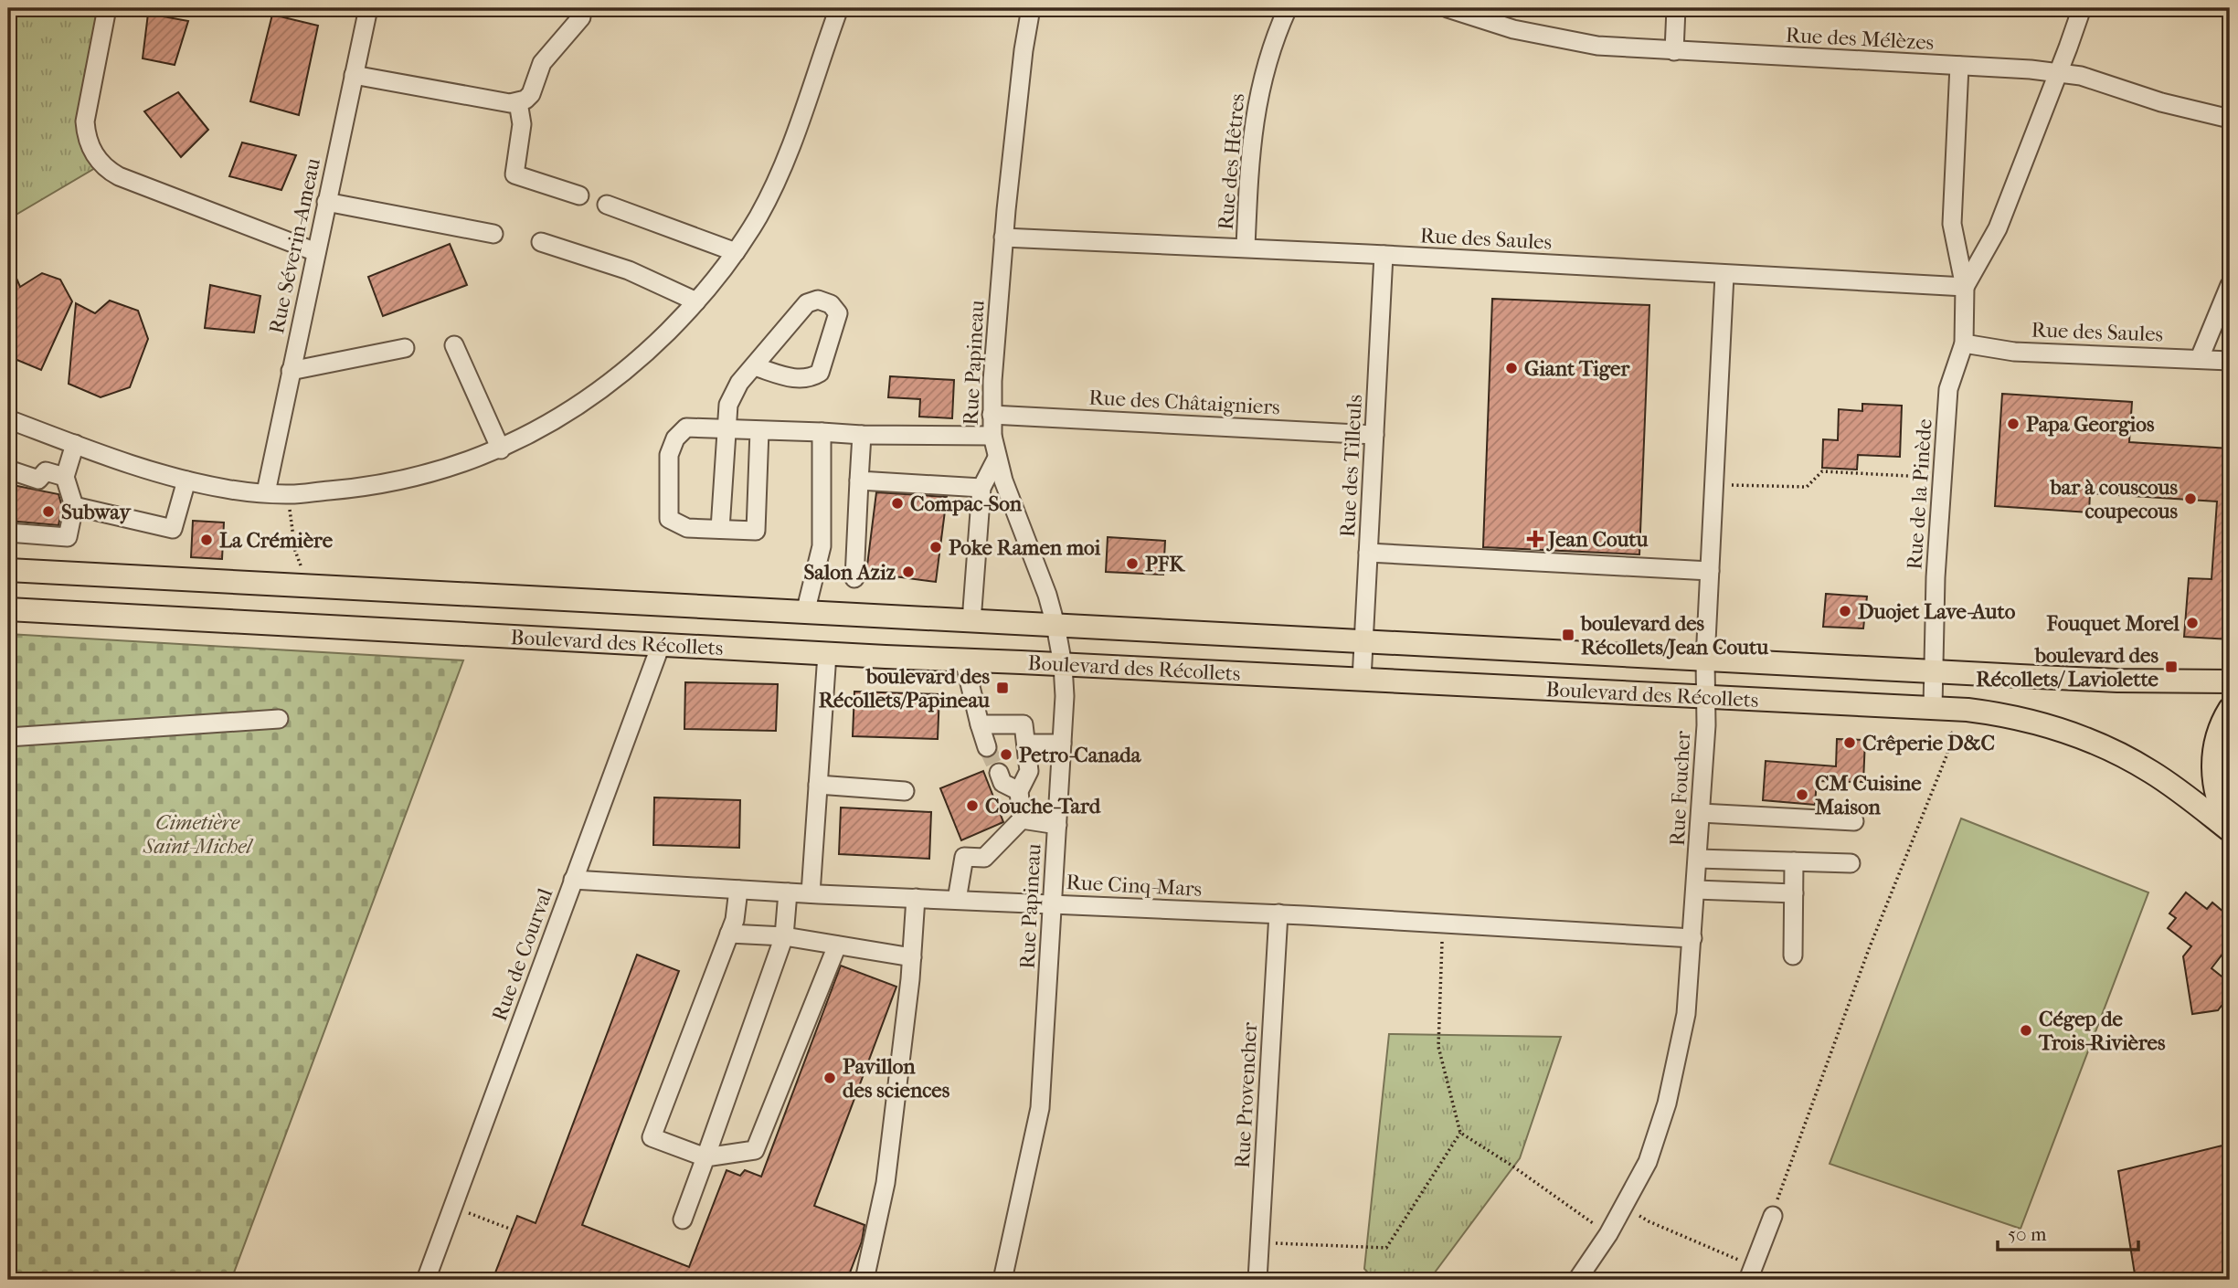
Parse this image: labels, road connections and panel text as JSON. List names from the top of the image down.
{
  "streets": {
    "main road": ["Boulevard des Récollets"],
    "street": [
      "Rue des Mélèzes",
      "Rue des Hêtres",
      "Rue des Saules",
      "Rue Séverin-Ameau",
      "Rue Papineau",
      "Rue des Châtaigniers",
      "Rue des Tilleuls",
      "Rue de la Pinède",
      "Rue Foucher",
      "Rue Cinq-Mars",
      "Rue de Courval",
      "Rue Provencher"
    ]
  },
  "crossings": [
    ["Rue des Mélèzes", "Rue de la Pinède"],
    ["Rue des Hêtres", "Rue des Saules"],
    ["Rue des Saules", "Rue Papineau"],
    ["Rue des Saules", "Rue des Tilleuls"],
    ["Rue des Saules", "Rue de la Pinède"],
    ["Rue des Saules", "Rue Foucher"],
    ["Rue Papineau", "Rue des Châtaigniers"],
    ["Rue Papineau", "Boulevard des Récollets"],
    ["Rue Papineau", "Rue Cinq-Mars"],
    ["Rue des Châtaigniers", "Rue des Tilleuls"],
    ["Rue des Tilleuls", "Boulevard des Récollets"],
    ["Rue de la Pinède", "Boulevard des Récollets"],
    ["Boulevard des Récollets", "Rue Foucher"],
    ["Boulevard des Récollets", "Rue de Courval"],
    ["Rue Foucher", "Rue Cinq-Mars"],
    ["Rue Cinq-Mars", "Rue de Courval"],
    ["Rue Cinq-Mars", "Rue Provencher"]
  ],
  "parks": ["Cimetière Saint-Michel"],
  "places": {
    "other": [
      "Giant Tiger",
      "Papa Georgios",
      "bar à couscous coupecous",
      "Compac-Son",
      "Subway",
      "La Crémière",
      "Poke Ramen moi",
      "PFK",
      "Salon Aziz",
      "Duojet Lave-Auto",
      "Fouquet Morel",
      "Crêperie D&C",
      "Petro-Canada",
      "CM Cuisine Maison",
      "Couche-Tard",
      "Cégep de Trois-Rivières",
      "Pavillon des sciences"
    ],
    "health": ["Jean Coutu"],
    "transit": ["boulevard des Récollets/Jean Coutu", "boulevard des Récollets/ Laviolette", "boulevard des Récollets/Papineau"]
  },
  "scale_bar": "50 m"
}
